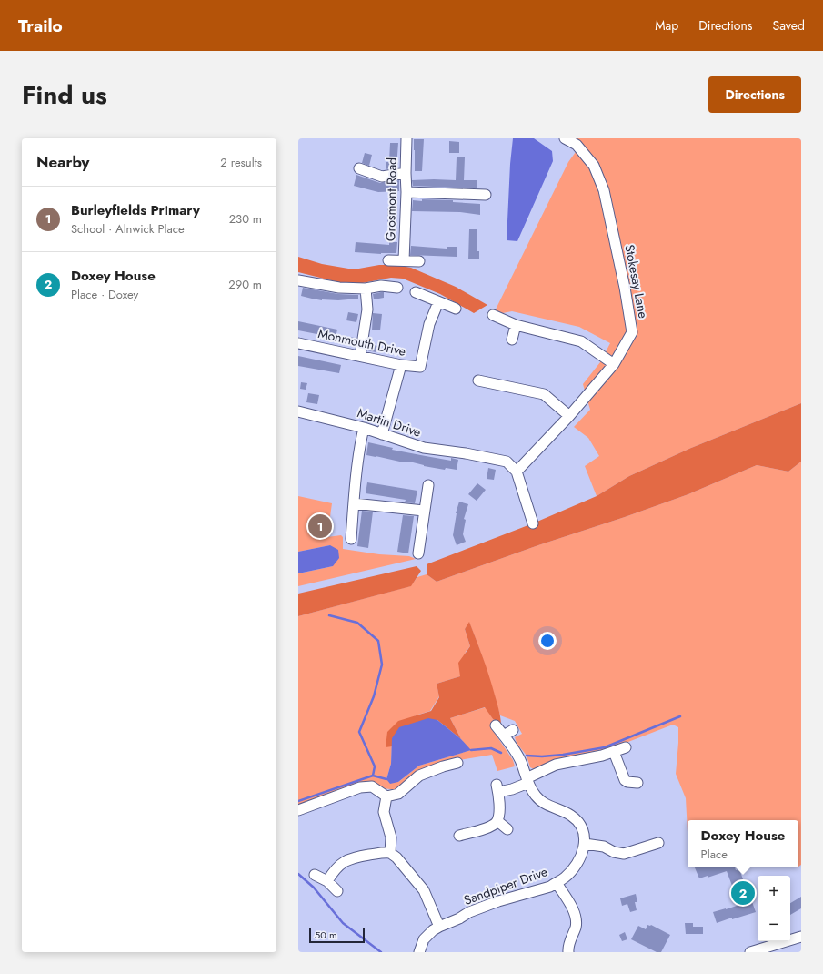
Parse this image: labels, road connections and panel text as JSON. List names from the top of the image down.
{
  "streets": {
    "street": [
      "Grosmont Road",
      "Stokesay Lane",
      "Monmouth Drive",
      "Martin Drive",
      "Sandpiper Drive"
    ]
  },
  "crossings": [
    ["Stokesay Lane", "Martin Drive"]
  ],
  "scale_bar": "50 m",
  "page": {
    "header": "Trailo",
    "nav": ["Map", "Directions", "Saved"],
    "title": "Find us",
    "buttons": "Directions",
    "heading": ["Nearby", "2 results"],
    "list": [
      {
        "mark": "1",
        "name": "Burleyfields Primary",
        "note": "School · Alnwick Place",
        "value": "230 m"
      },
      {
        "mark": "2",
        "name": "Doxey House",
        "note": "Place · Doxey",
        "value": "290 m"
      }
    ],
    "pins": ["1", "2"],
    "popup": ["Doxey House", "Place"],
    "map_buttons": ["+", "−"],
    "scale": "50 m"
  }
}
